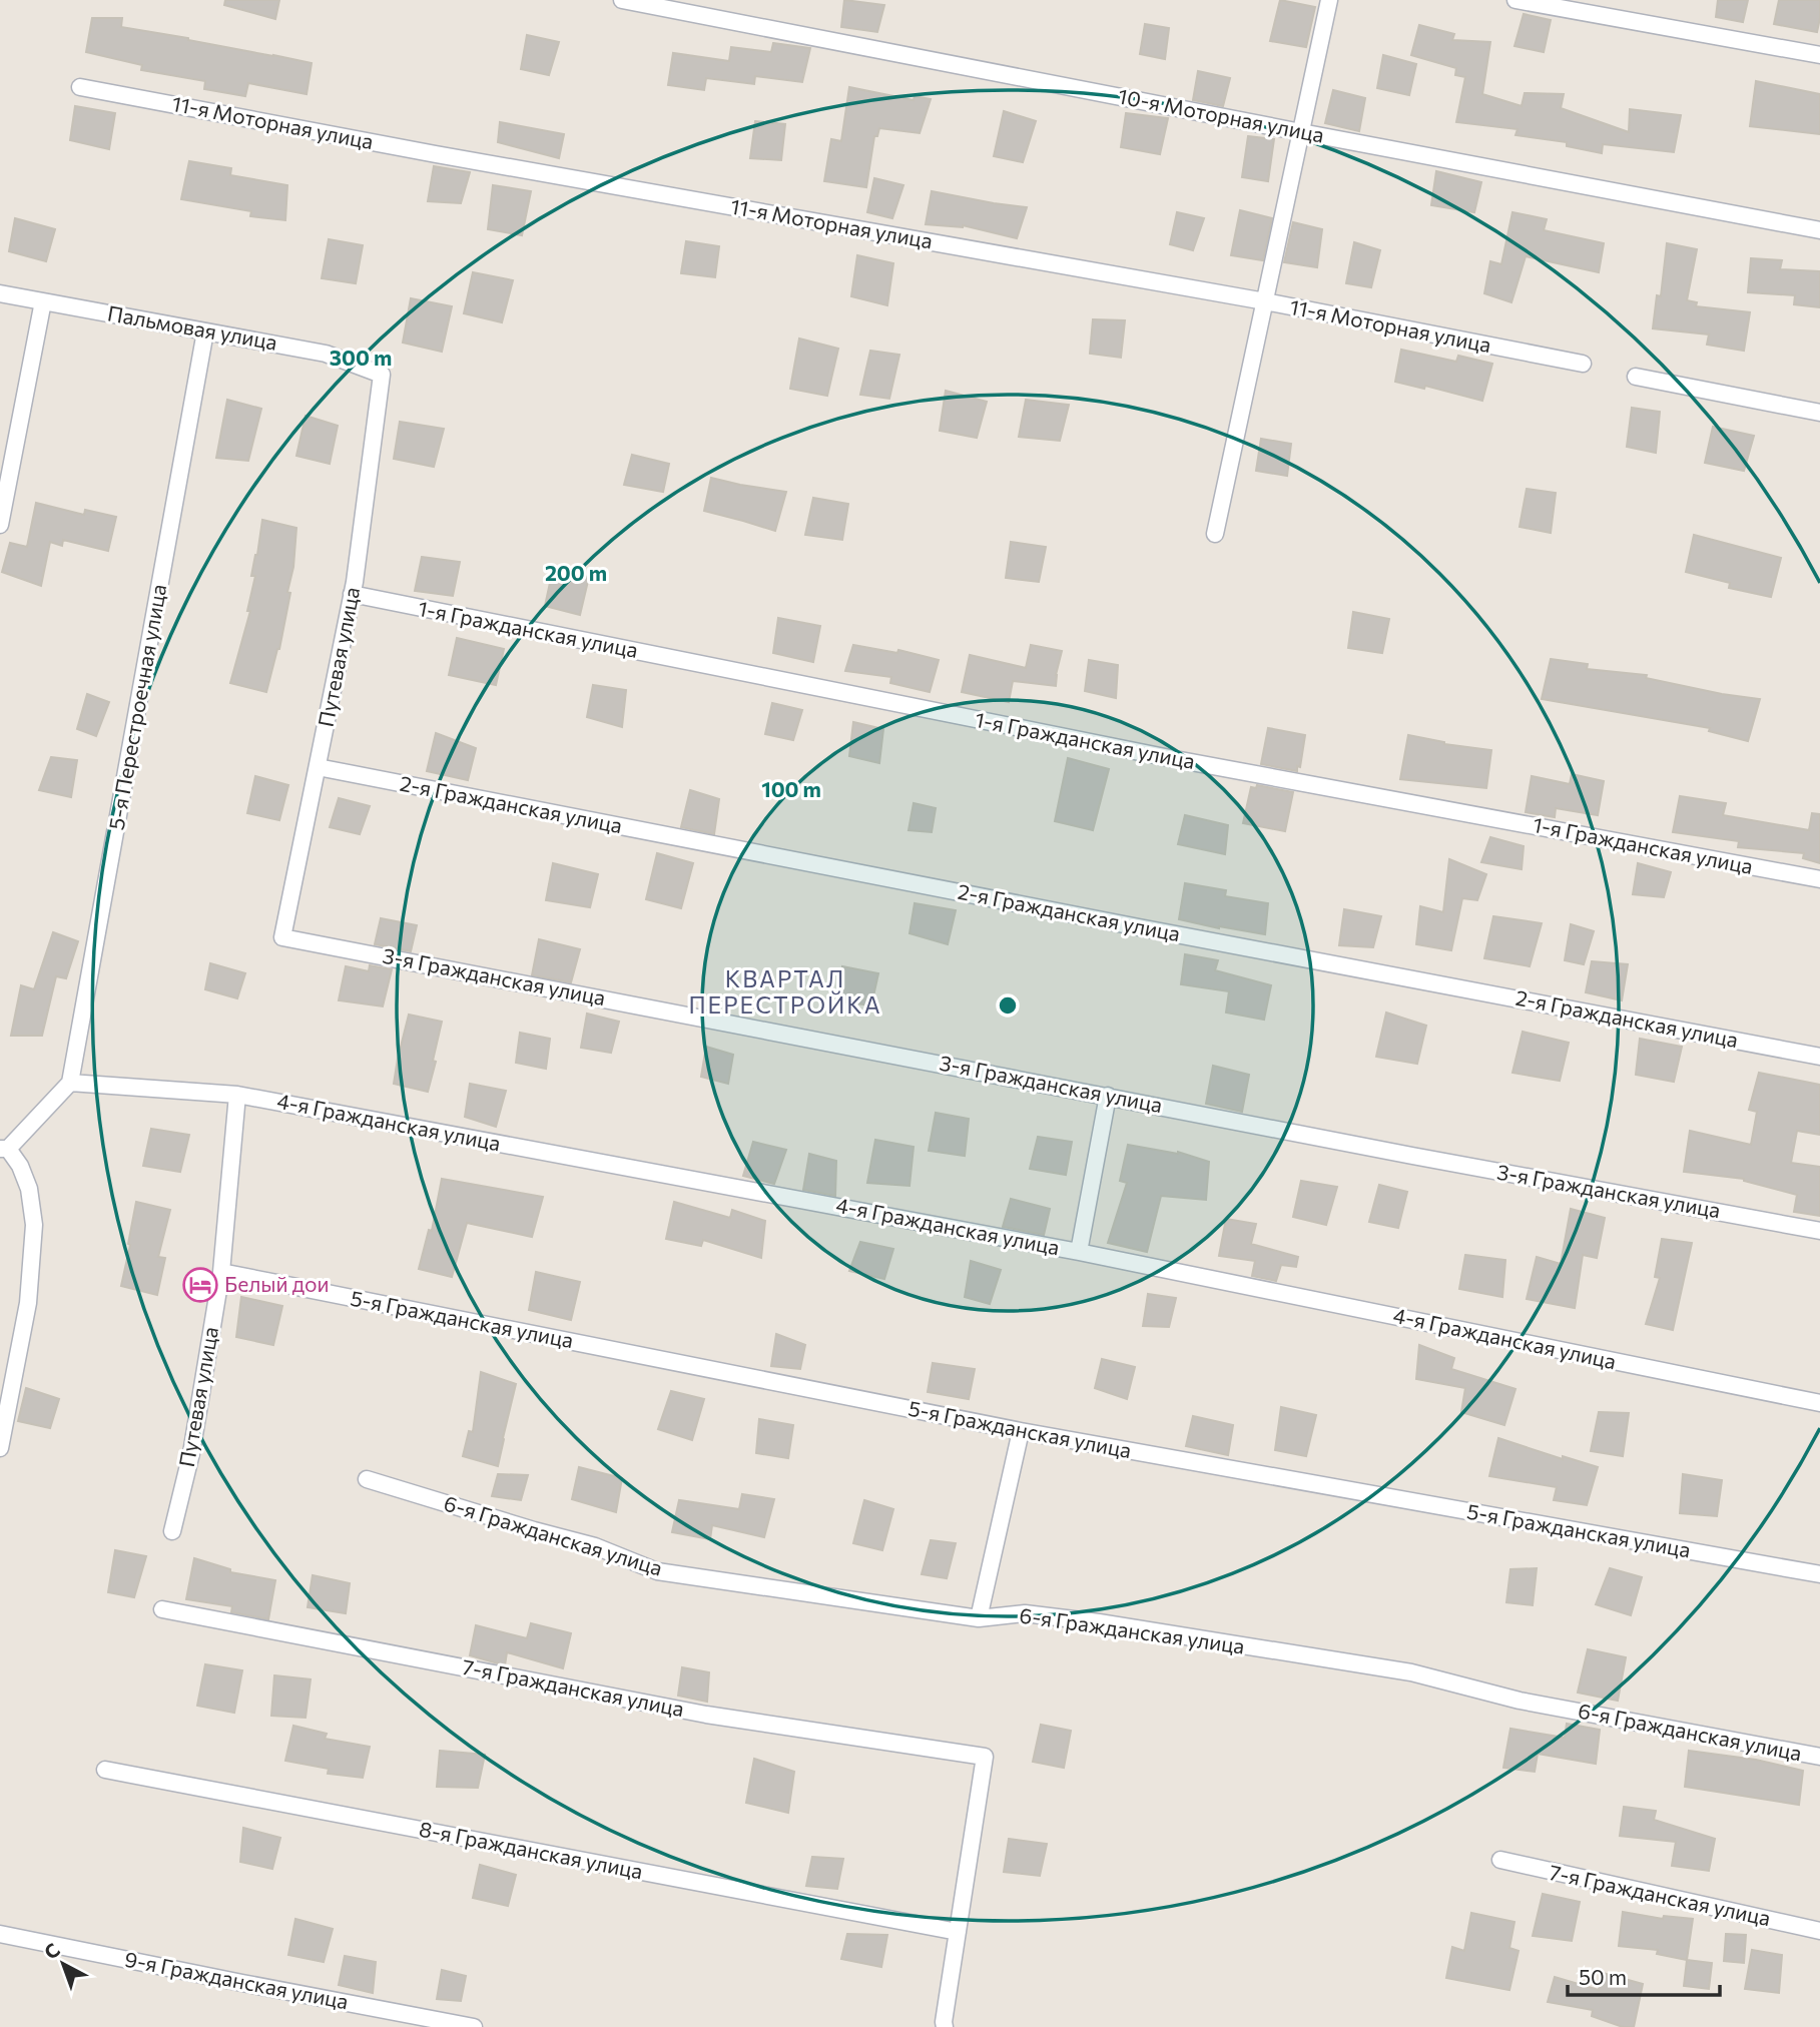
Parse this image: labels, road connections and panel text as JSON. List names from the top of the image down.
{
  "streets": {
    "street": [
      "10-я Моторная улица",
      "11-я Моторная улица",
      "Пальмовая улица",
      "1-я Гражданская улица",
      "Путевая улица",
      "5-я Перестроечная улица",
      "2-я Гражданская улица",
      "3-я Гражданская улица",
      "4-я Гражданская улица",
      "5-я Гражданская улица",
      "6-я Гражданская улица",
      "7-я Гражданская улица",
      "8-я Гражданская улица",
      "9-я Гражданская улица"
    ]
  },
  "crossings": [
    ["Пальмовая улица", "Путевая улица"],
    ["Пальмовая улица", "5-я Перестроечная улица"],
    ["1-я Гражданская улица", "Путевая улица"],
    ["Путевая улица", "2-я Гражданская улица"],
    ["Путевая улица", "3-я Гражданская улица"],
    ["Путевая улица", "4-я Гражданская улица"],
    ["Путевая улица", "5-я Гражданская улица"],
    ["5-я Перестроечная улица", "4-я Гражданская улица"],
    ["7-я Гражданская улица", "8-я Гражданская улица"]
  ],
  "districts": ["КВАРТАЛ ПЕРЕСТРОЙКА"],
  "places": {
    "hotel": ["Белый дои"]
  },
  "scale_bar": "50 m",
  "north": "top left",
  "rings": ["300 m", "200 m", "100 m"]
}
